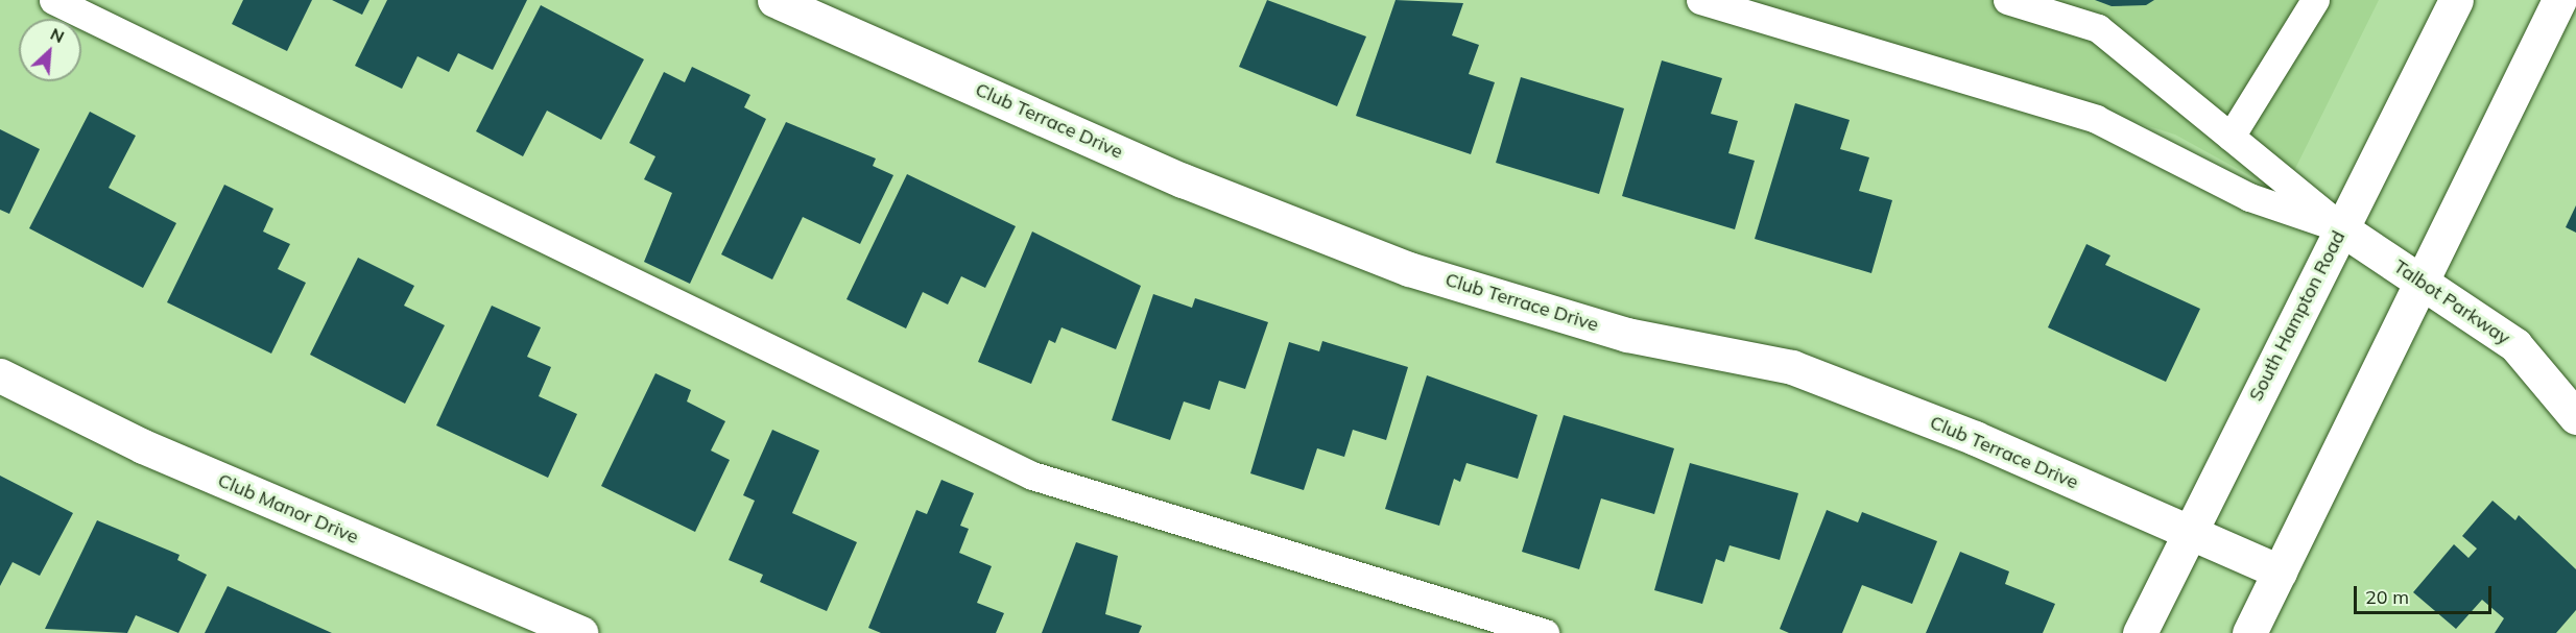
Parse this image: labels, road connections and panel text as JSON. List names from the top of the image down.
{
  "streets": {
    "street": [
      "Club Terrace Drive",
      "Talbot Parkway",
      "South Hampton Road",
      "Club Manor Drive"
    ]
  },
  "crossings": [
    ["Club Terrace Drive", "South Hampton Road"],
    ["Talbot Parkway", "South Hampton Road"]
  ],
  "scale_bar": "20 m",
  "north": "top right"
}
